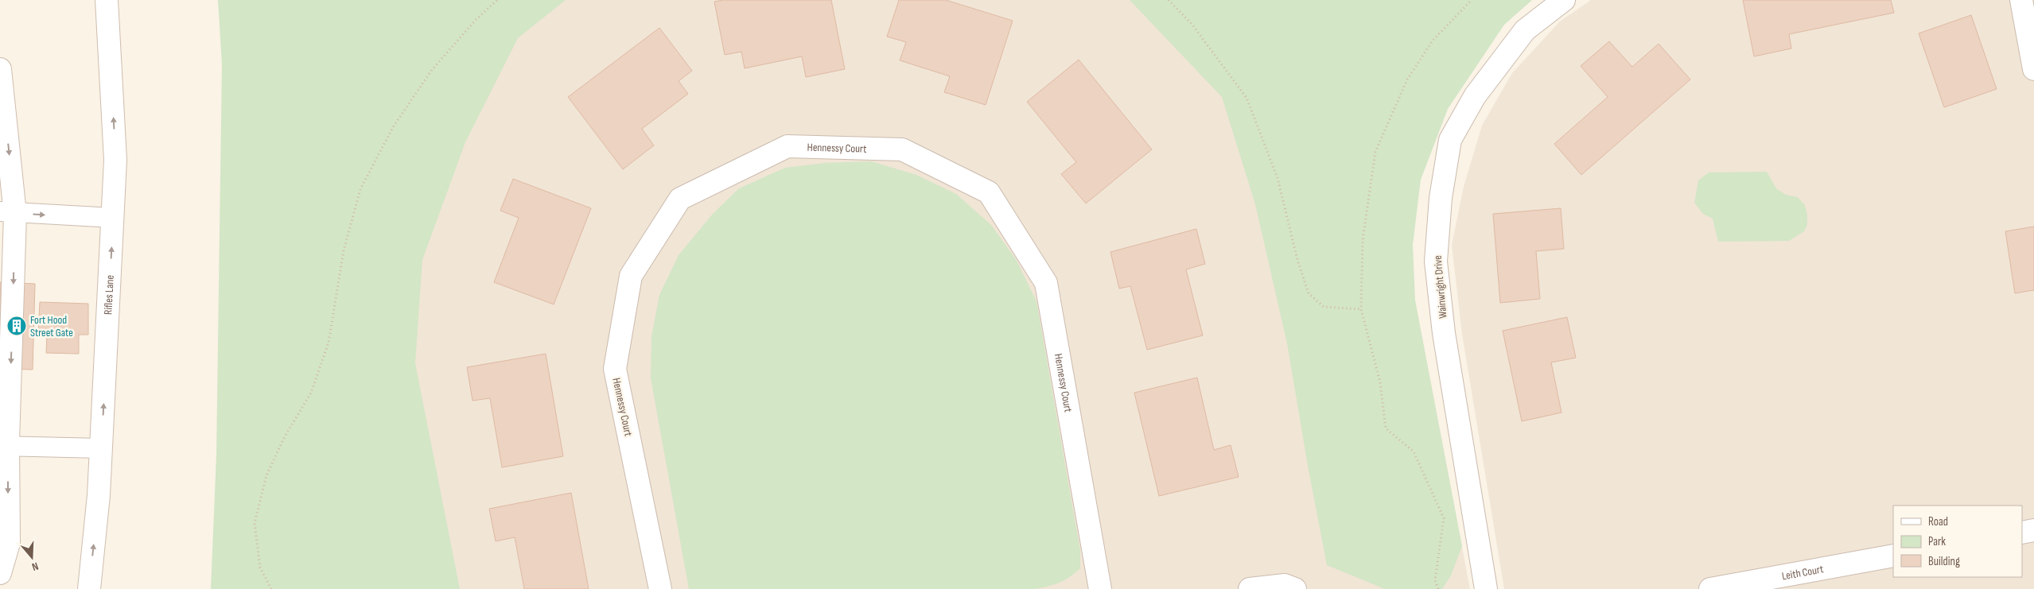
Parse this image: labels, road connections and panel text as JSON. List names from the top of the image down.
{
  "streets": {
    "street": [
      "Hennessy Court",
      "Wainwright Drive",
      "Rifles Lane",
      "Leith Court"
    ]
  },
  "places": {
    "building": ["Fort Hood Street Gate"]
  },
  "legend": ["Road", "Park", "Building"],
  "north": "bottom"
}
